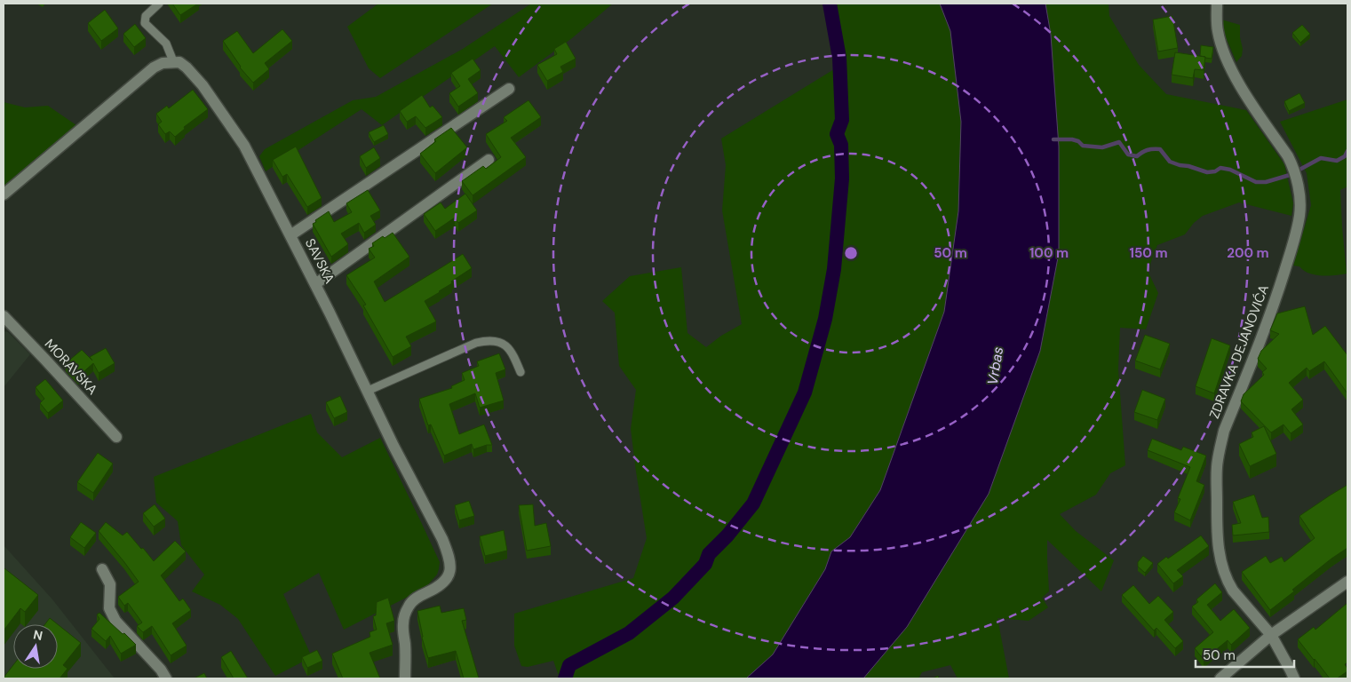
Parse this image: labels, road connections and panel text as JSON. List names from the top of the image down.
{
  "streets": {
    "street": ["SAVSKA", "ZDRAVKA DEJANOVIĆA", "MORAVSKA"]
  },
  "water": ["Vrbas"],
  "scale_bar": "50 m",
  "north": "top",
  "rings": [
    "50 m",
    "100 m",
    "150 m",
    "200 m"
  ]
}
